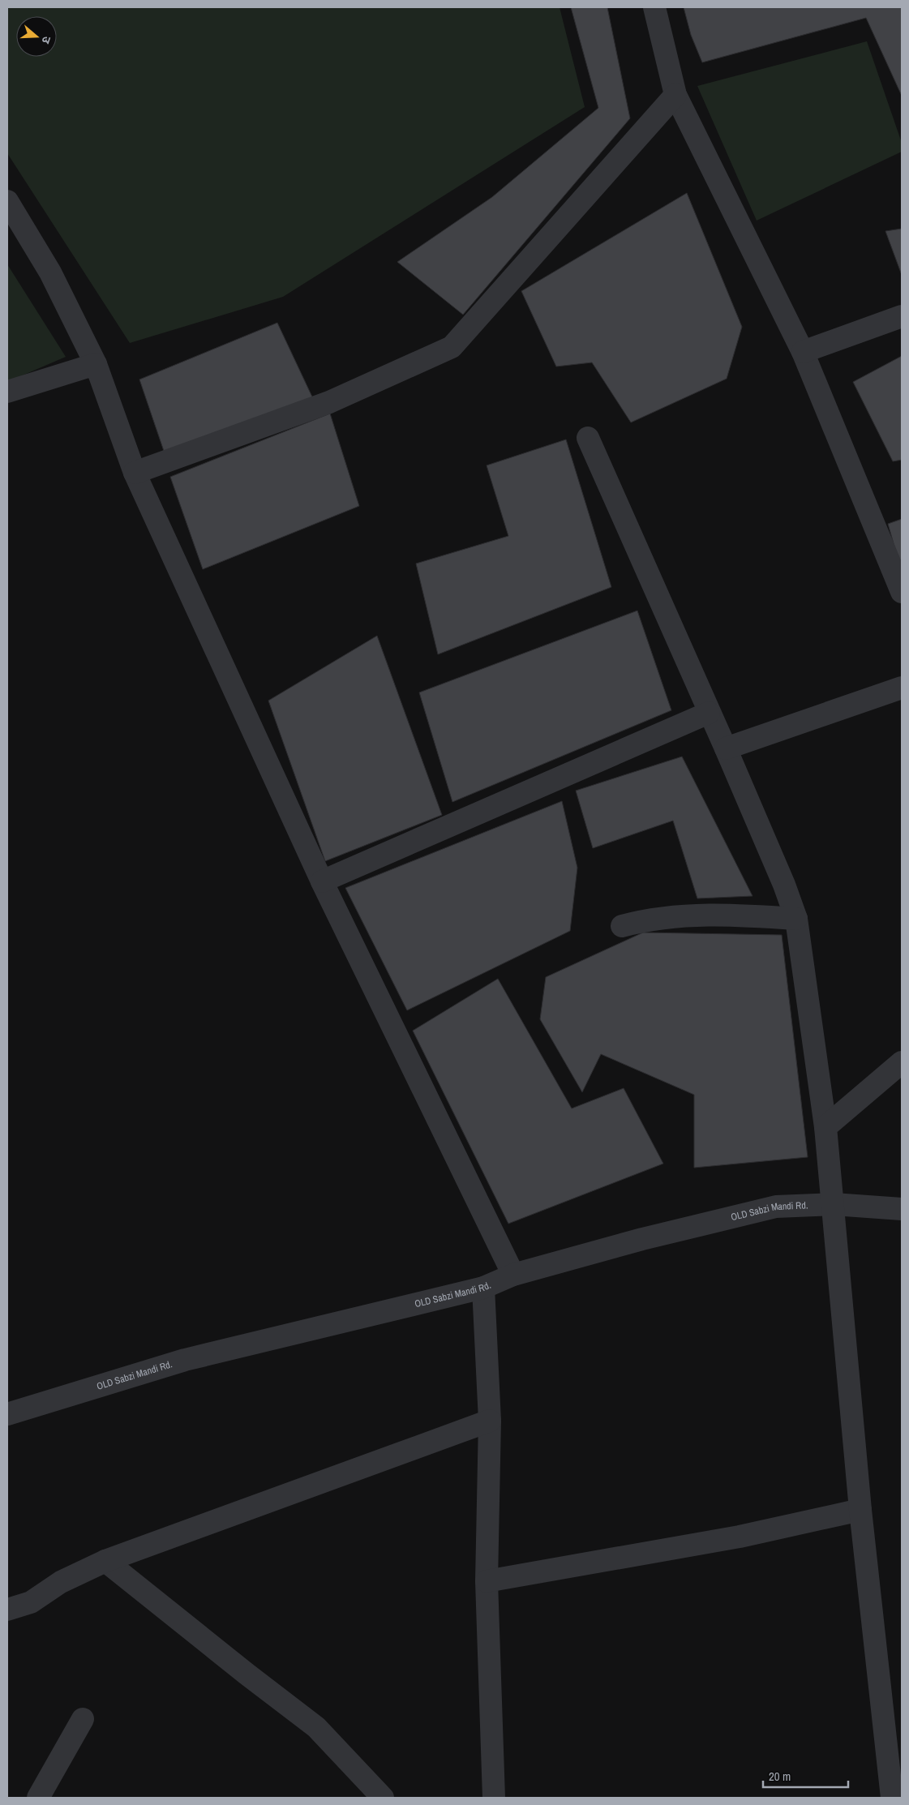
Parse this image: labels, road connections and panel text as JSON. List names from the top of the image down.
{
  "streets": {
    "street": ["OLD Sabzi Mandi Rd."]
  },
  "scale_bar": "20 m",
  "north": "right"
}
